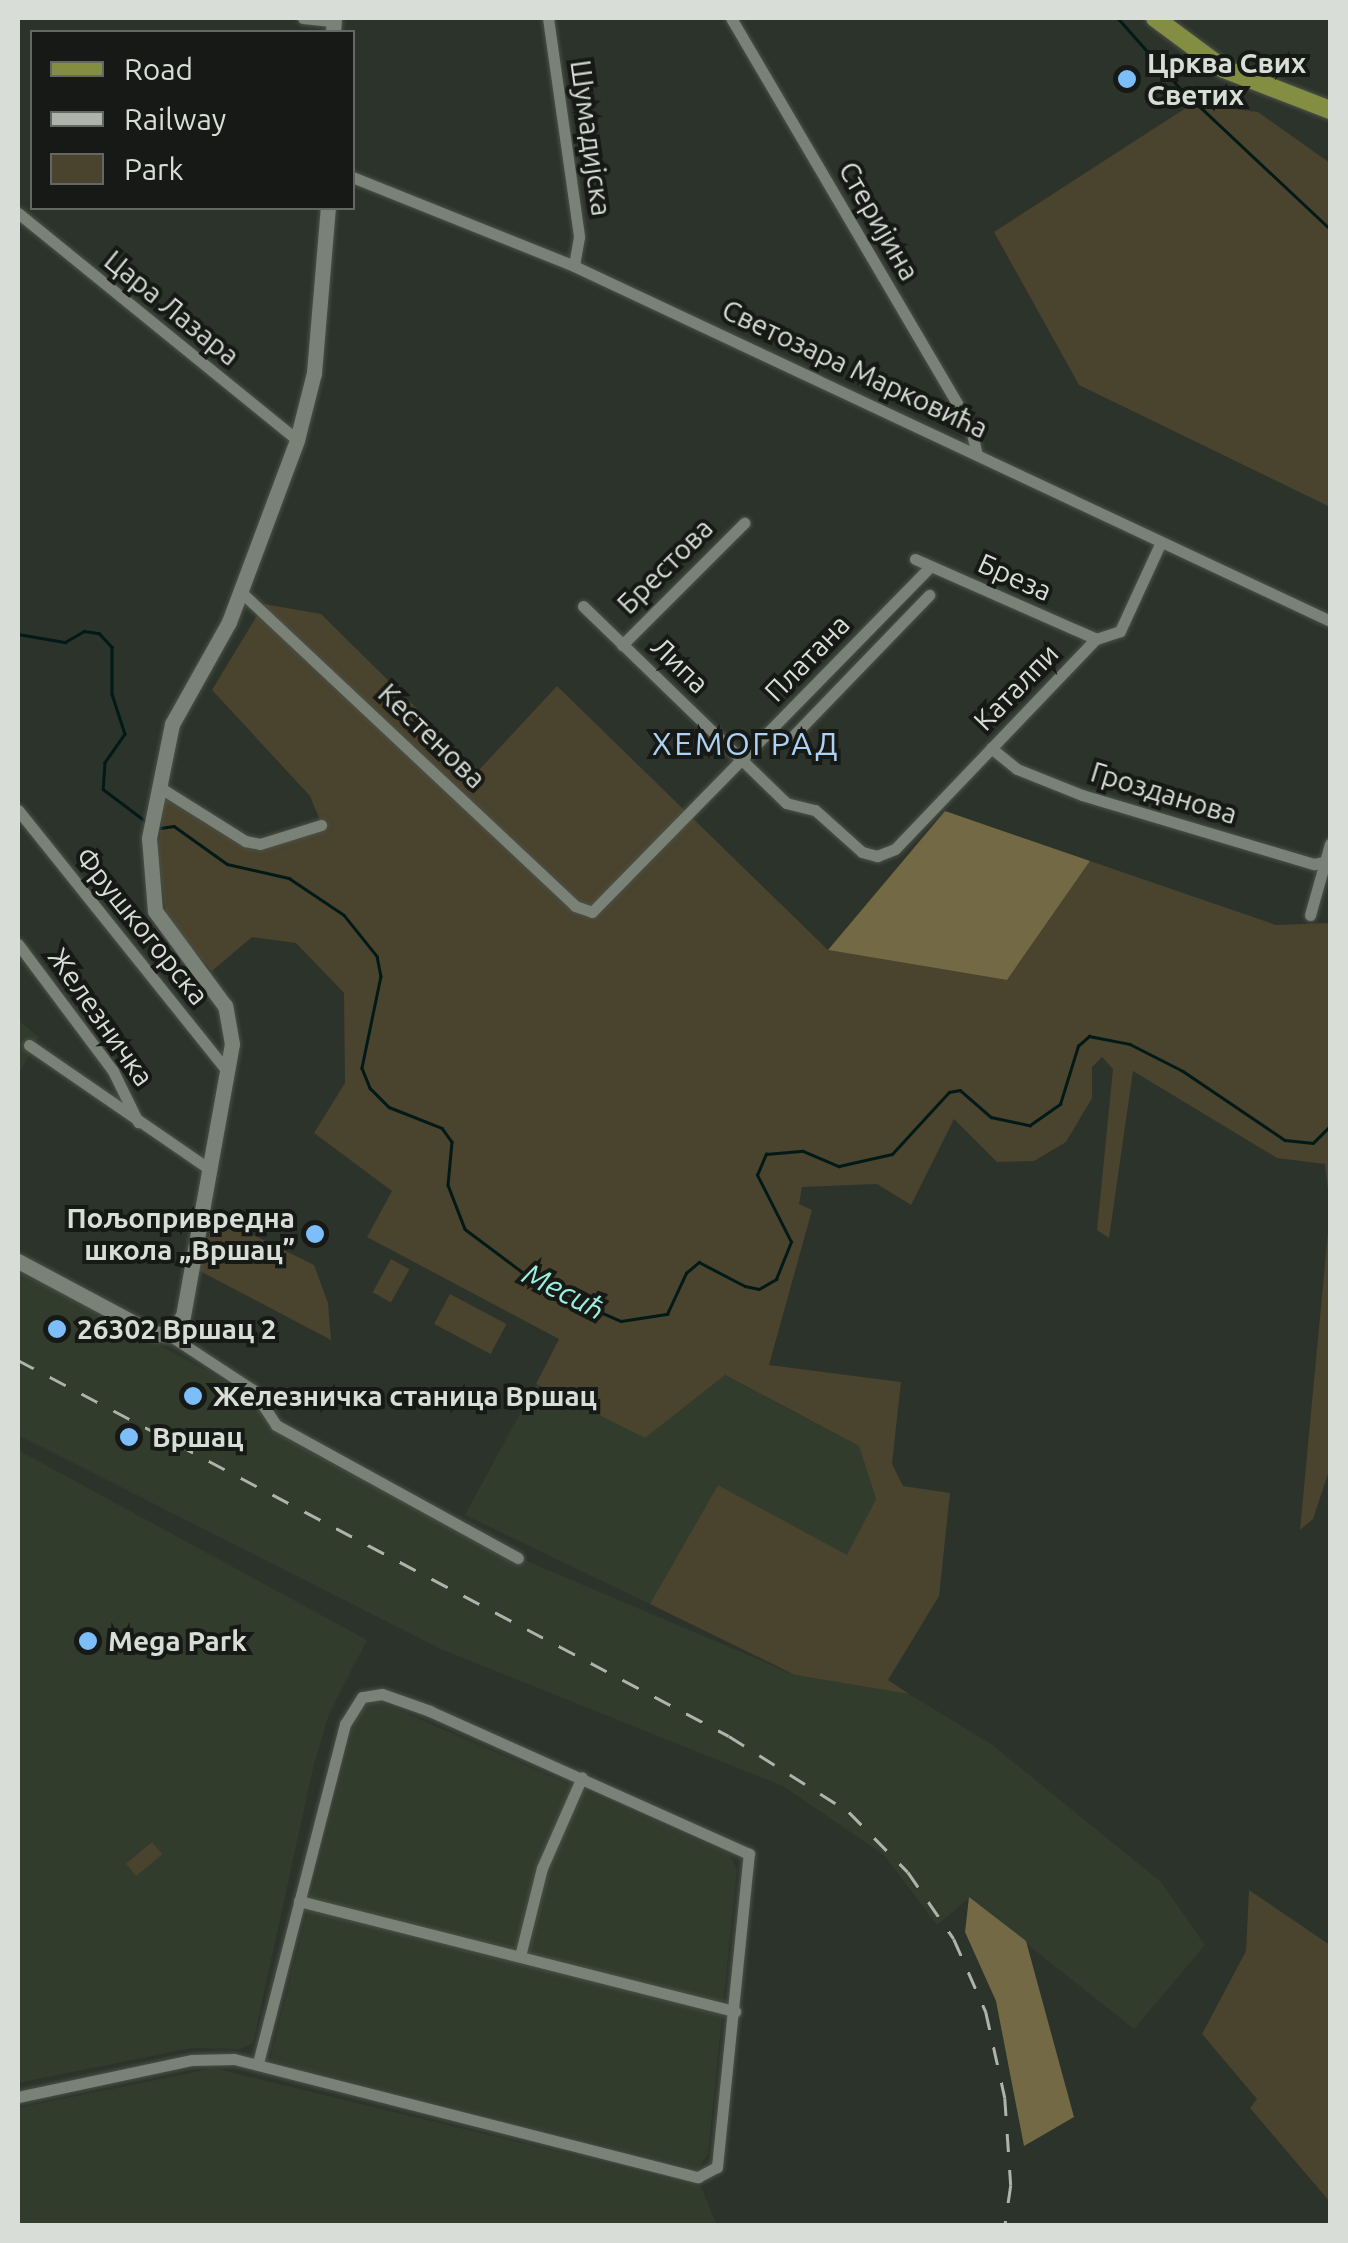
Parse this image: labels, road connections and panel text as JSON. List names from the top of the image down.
{
  "streets": {
    "street": [
      "Шумадијска",
      "Стеријина",
      "Цара Лазара",
      "Светозара Марковића",
      "Брестова",
      "Бреза",
      "Платана",
      "Липа",
      "Каталпи",
      "Кестенова",
      "Грозданова",
      "Фрушкогорска",
      "Железничка"
    ]
  },
  "crossings": [
    ["Шумадијска", "Светозара Марковића"],
    ["Стеријина", "Светозара Марковића"],
    ["Светозара Марковића", "Каталпи"],
    ["Брестова", "Липа"],
    ["Бреза", "Платана"],
    ["Бреза", "Каталпи"],
    ["Платана", "Липа"],
    ["Платана", "Кестенова"],
    ["Липа", "Каталпи"],
    ["Каталпи", "Грозданова"]
  ],
  "districts": ["ХЕМОГРАД"],
  "water": ["Месић"],
  "places": [
    "Црква Свих Светих",
    "Пољопривредна школа „Вршац”",
    "26302 Вршац 2",
    "Железничка станица Вршац",
    "Вршац",
    "Mega Park"
  ],
  "legend": ["Road", "Railway", "Park"]
}
